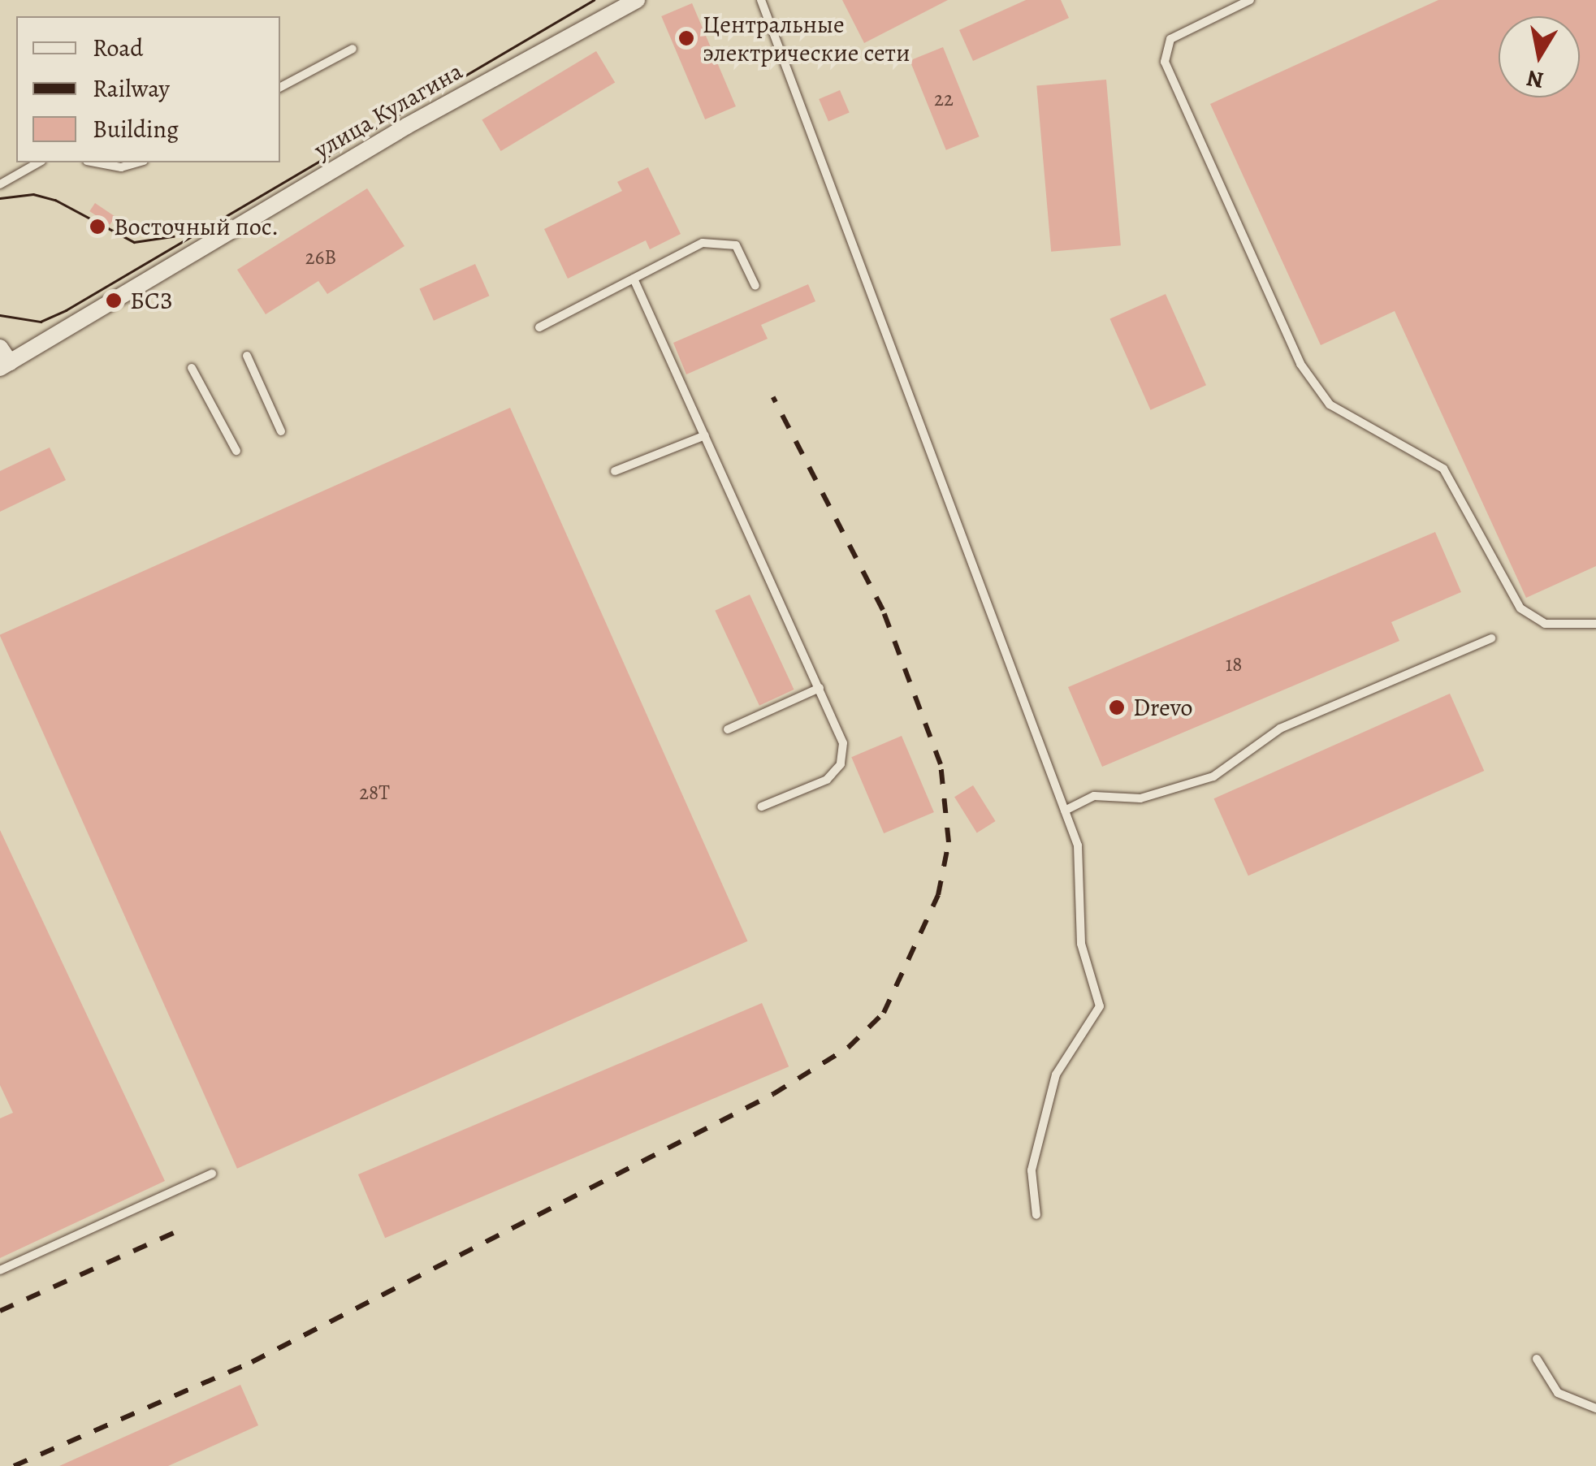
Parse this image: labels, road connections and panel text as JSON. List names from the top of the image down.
{
  "streets": {
    "street": ["улица Кулагина"]
  },
  "places": [
    "Центральные электрические сети",
    "Восточный пос.",
    "БСЗ",
    "Drevo"
  ],
  "house_numbers": [
    "22",
    "26В",
    "18",
    "28Т"
  ],
  "legend": ["Road", "Railway", "Building"],
  "north": "bottom"
}
